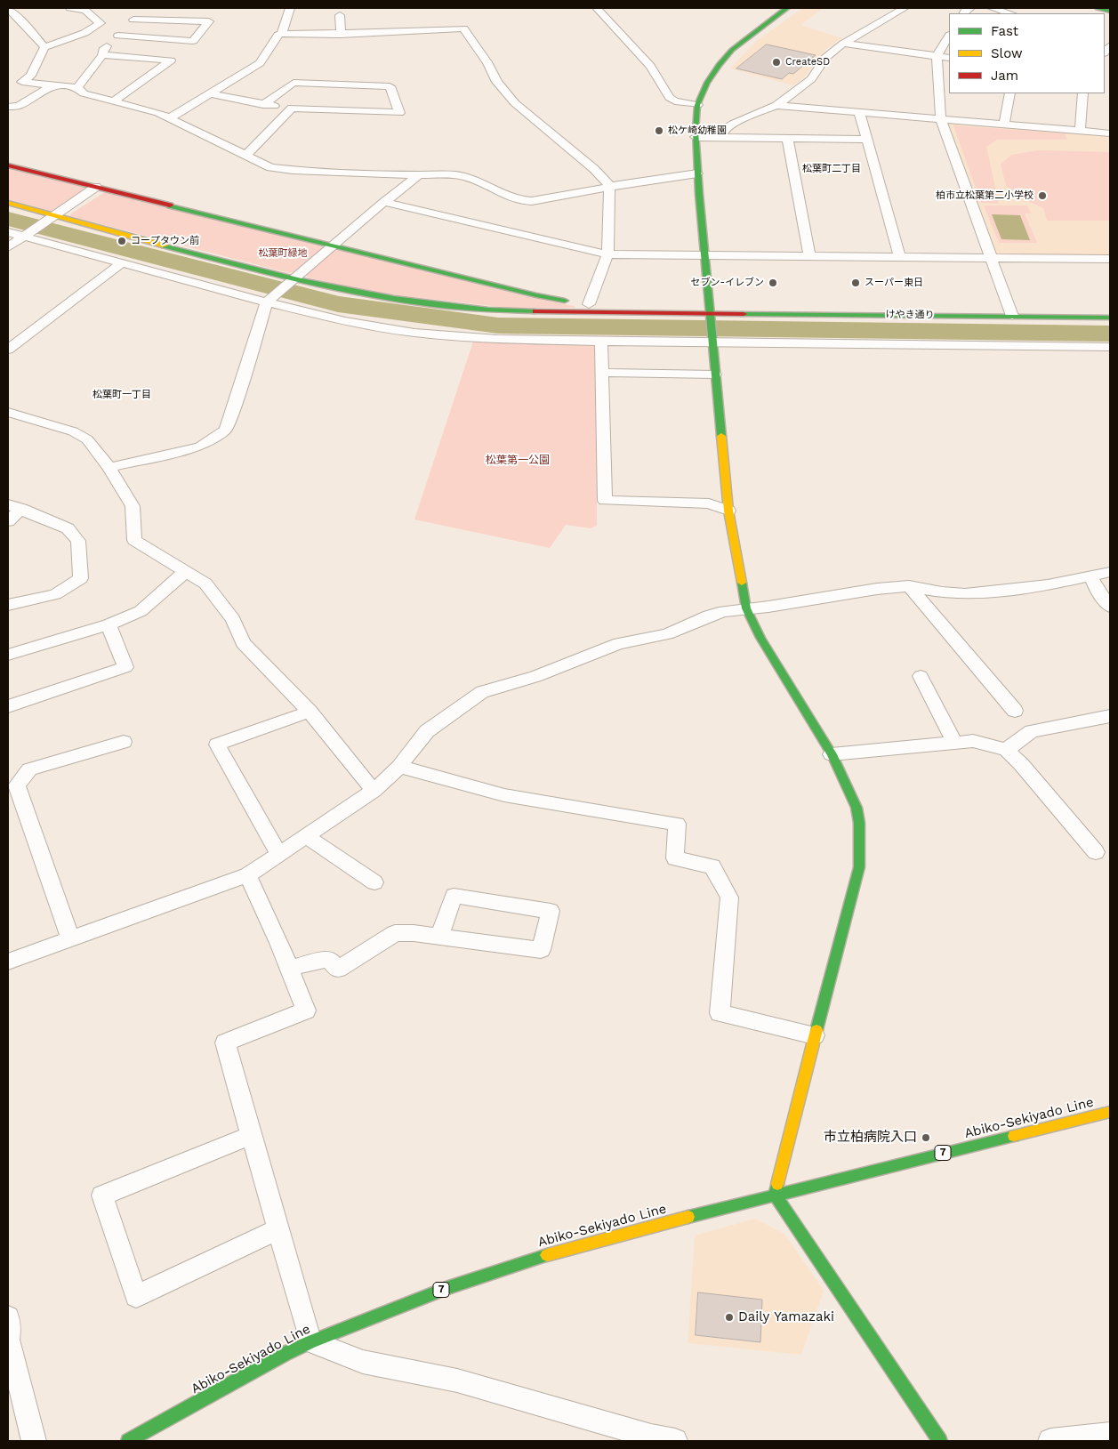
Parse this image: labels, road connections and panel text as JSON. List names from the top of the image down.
{
  "streets": {
    "street": ["けやき通り", "Abiko-Sekiyado Line", "7"]
  },
  "districts": ["松葉町二丁目", "松葉町一丁目"],
  "parks": ["松葉町緑地", "松葉第一公園"],
  "places": [
    "CreateSD",
    "松ケ崎幼稚園",
    "柏市立松葉第二小学校",
    "コープタウン前",
    "セブン-イレブン",
    "スーパー東日",
    "市立柏病院入口",
    "Daily Yamazaki"
  ],
  "legend": ["Fast", "Slow", "Jam"]
}
